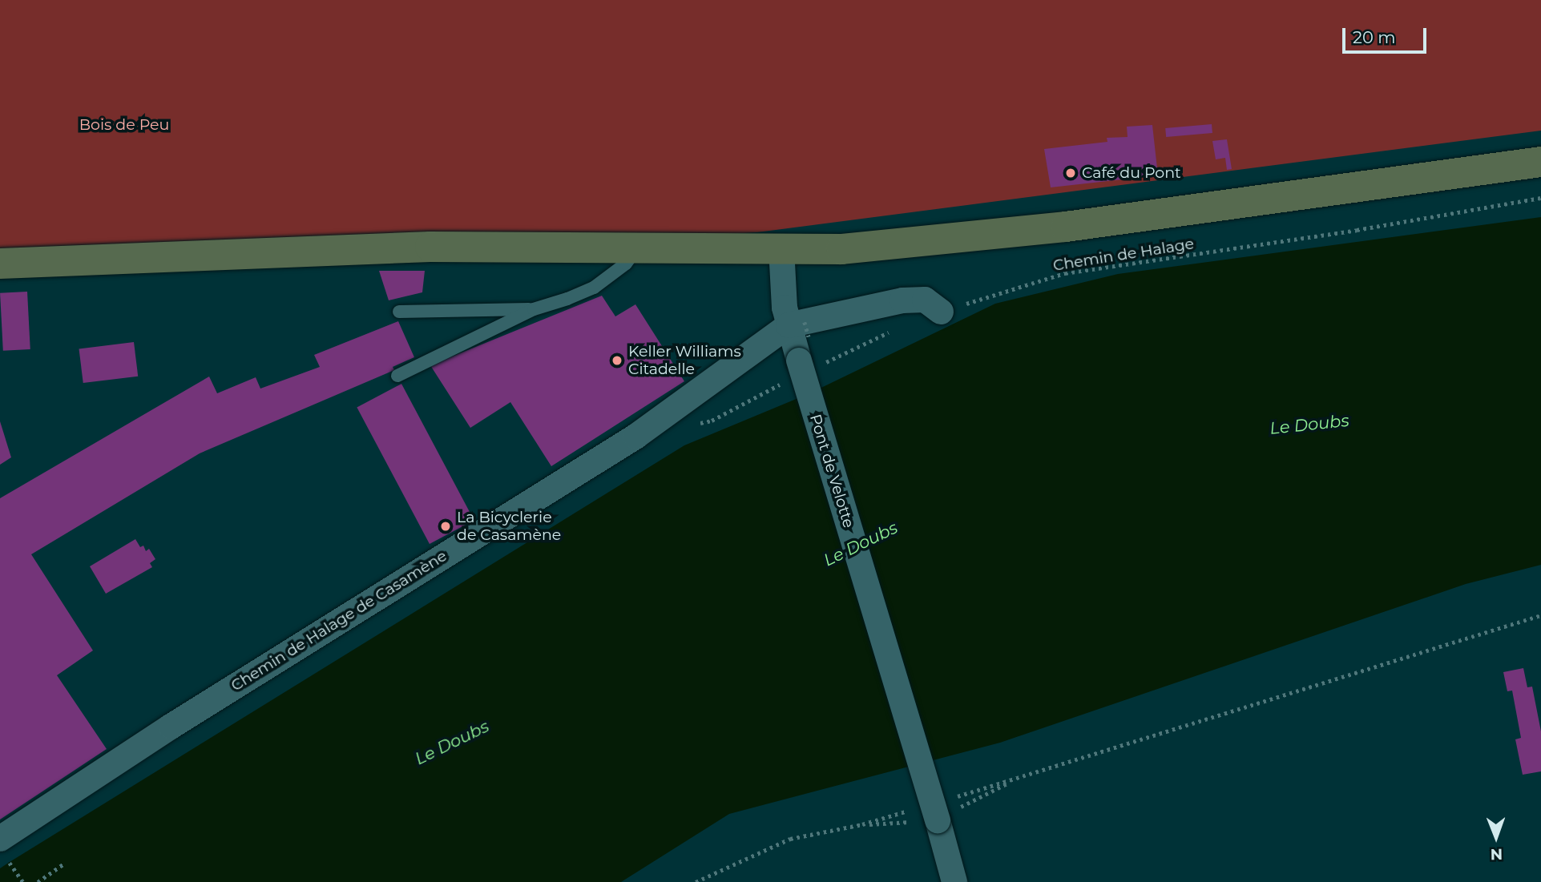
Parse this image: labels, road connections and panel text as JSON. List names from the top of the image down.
{
  "streets": {
    "street": ["Pont de Velotte", "Chemin de Halage de Casamène"],
    "path": ["Chemin de Halage"]
  },
  "crossings": [
    ["Pont de Velotte", "Chemin de Halage de Casamène"]
  ],
  "water": ["Le Doubs"],
  "parks": ["Bois de Peu"],
  "places": ["Café du Pont", "Keller Williams Citadelle", "La Bicyclerie de Casamène"],
  "scale_bar": "20 m",
  "north": "bottom"
}
